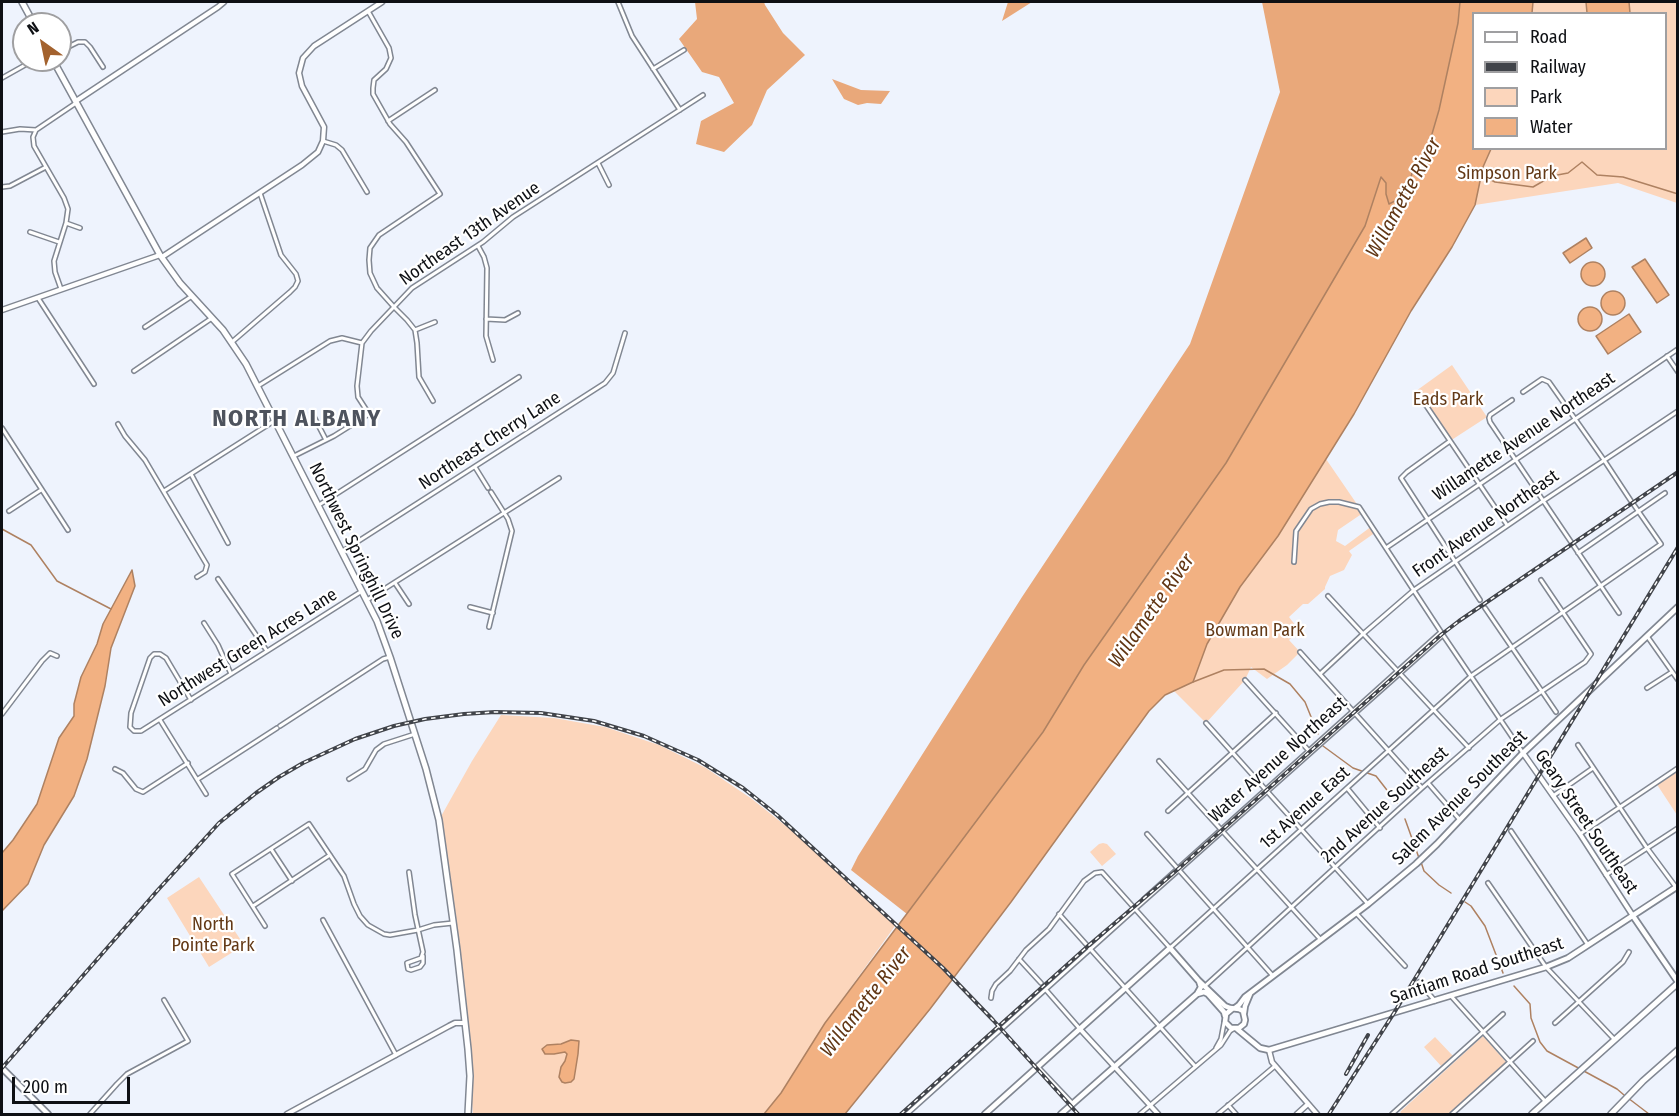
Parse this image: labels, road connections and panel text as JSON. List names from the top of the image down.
{
  "streets": {
    "main road": [
      "Northwest Springhill Drive",
      "Salem Avenue Southeast",
      "1st Avenue East",
      "Geary Street Southeast",
      "Santiam Road Southeast"
    ],
    "street": [
      "Northeast 13th Avenue",
      "Willamette Avenue Northeast",
      "Northeast Cherry Lane",
      "Front Avenue Northeast",
      "Northwest Green Acres Lane",
      "Water Avenue Northeast",
      "2nd Avenue Southeast"
    ]
  },
  "crossings": [
    ["Willamette Avenue Northeast", "Geary Street Southeast"],
    ["Northeast Cherry Lane", "Northwest Springhill Drive"],
    ["Front Avenue Northeast", "Geary Street Southeast"],
    ["Northwest Springhill Drive", "Northwest Green Acres Lane"],
    ["Water Avenue Northeast", "Geary Street Southeast"],
    ["Salem Avenue Southeast", "Geary Street Southeast"],
    ["2nd Avenue Southeast", "1st Avenue East"],
    ["2nd Avenue Southeast", "Geary Street Southeast"],
    ["1st Avenue East", "Geary Street Southeast"],
    ["Geary Street Southeast", "Santiam Road Southeast"]
  ],
  "districts": ["NORTH ALBANY"],
  "water": ["Willamette River"],
  "parks": [
    "Simpson Park",
    "Eads Park",
    "Bowman Park",
    "North Pointe Park"
  ],
  "legend": [
    "Road",
    "Railway",
    "Park",
    "Water"
  ],
  "scale_bar": "200 m",
  "north": "top left"
}
